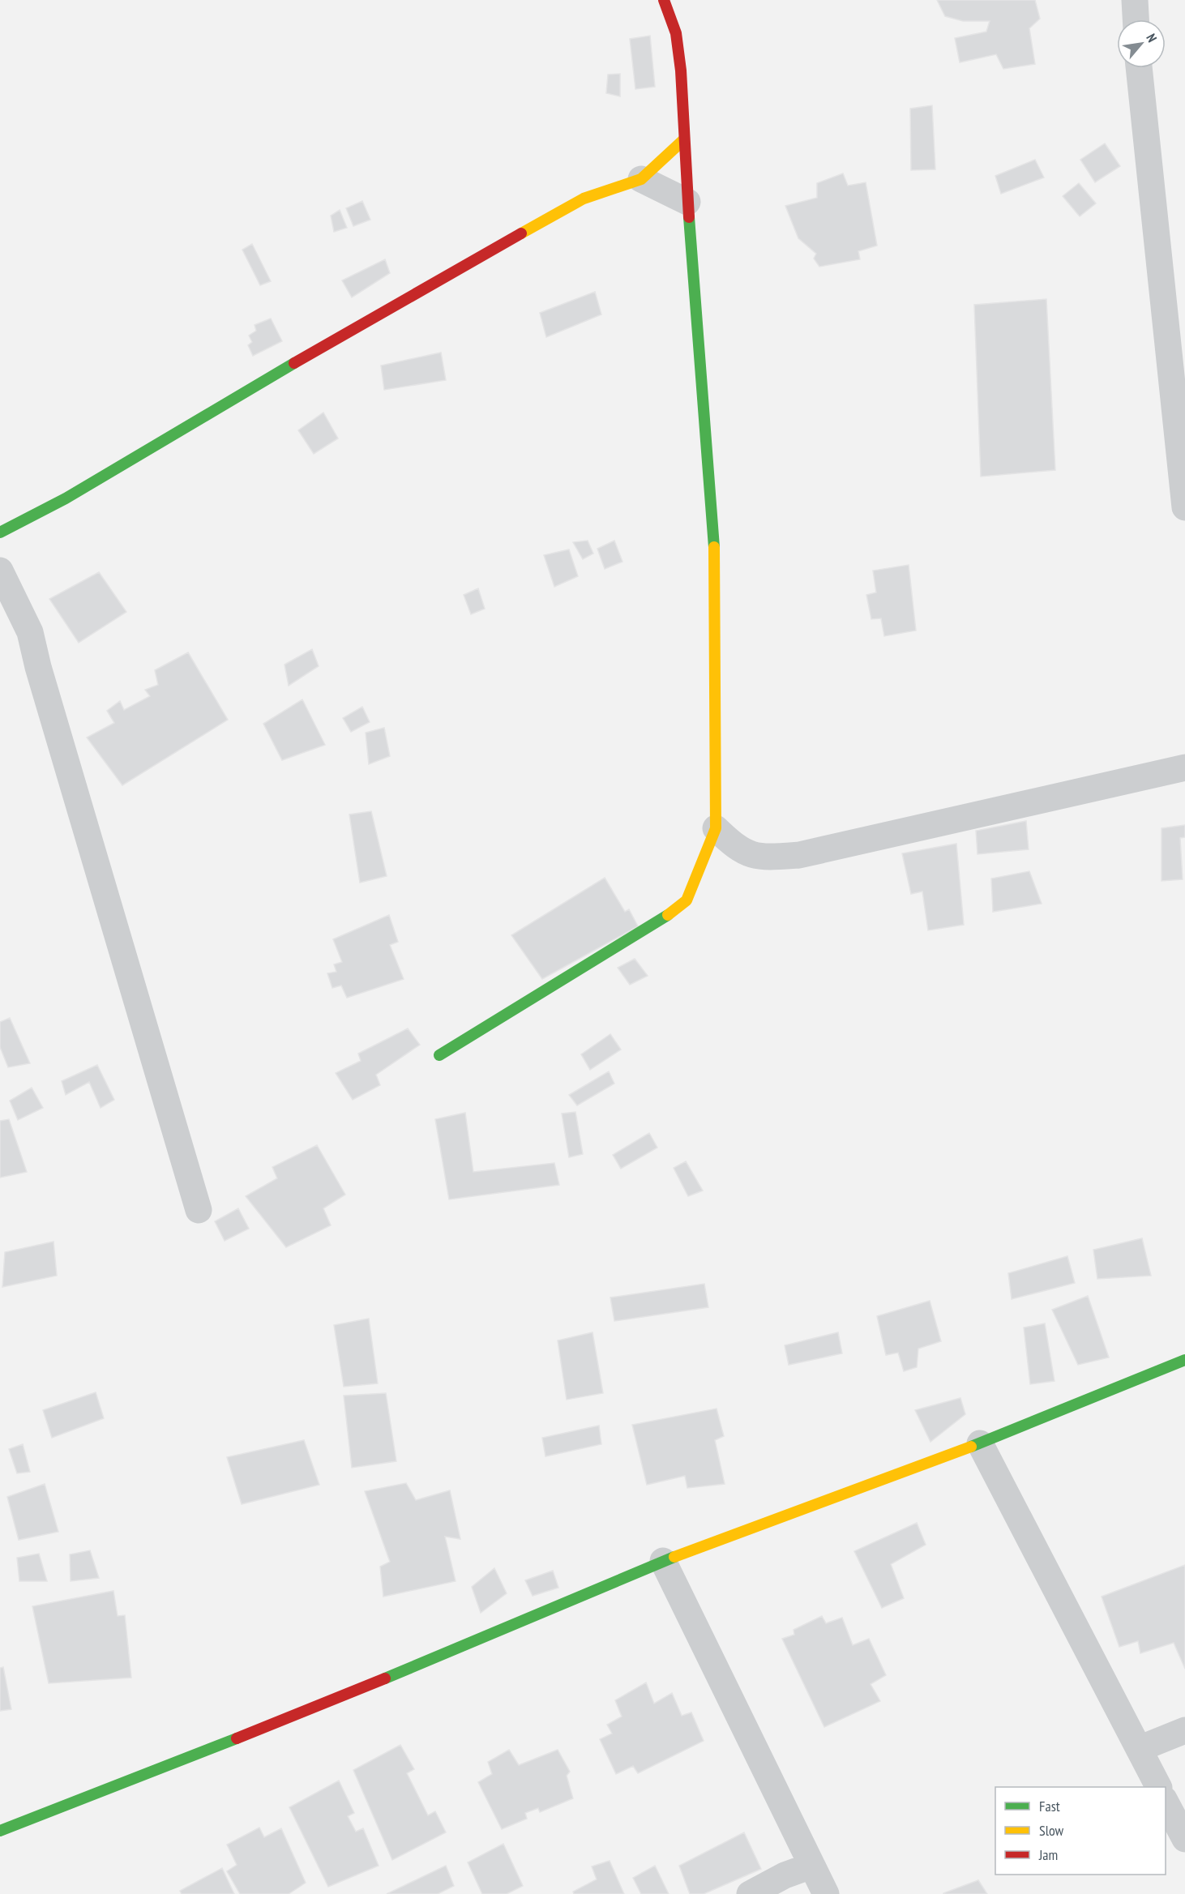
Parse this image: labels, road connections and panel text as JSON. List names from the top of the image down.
{
  "legend": ["Fast", "Slow", "Jam"],
  "north": "top right"
}
